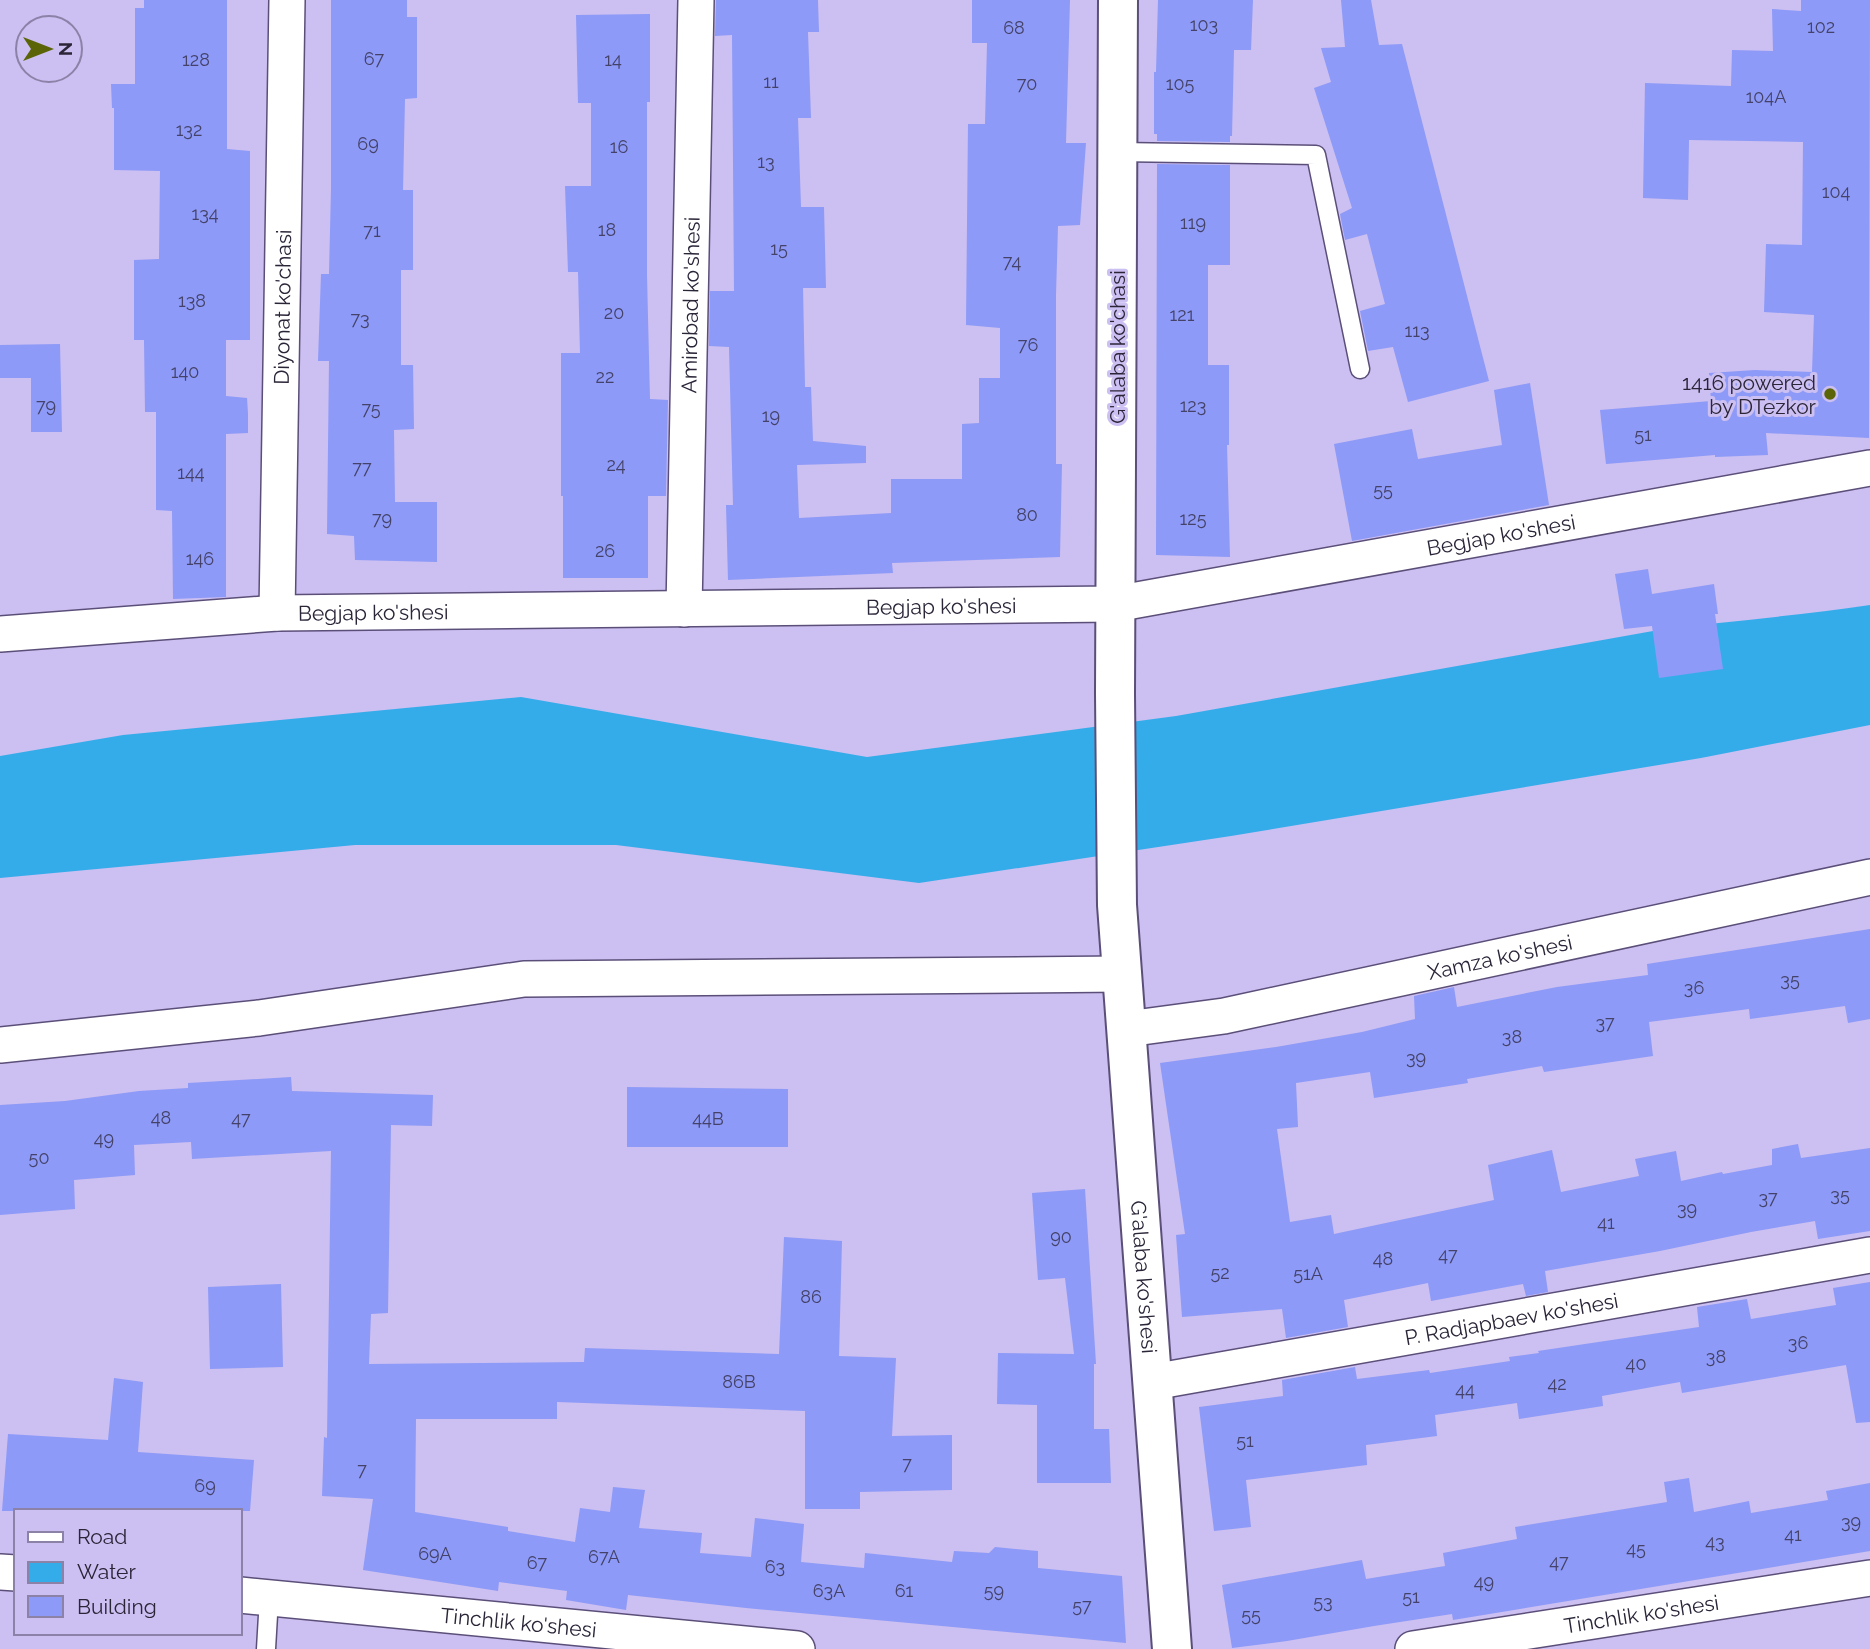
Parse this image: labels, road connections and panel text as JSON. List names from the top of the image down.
{
  "streets": {
    "street": [
      "Amirobad ko'shesi",
      "Diyonat ko'chasi",
      "G'alaba ko'chasi",
      "Begjap ko'shesi",
      "Xamza ko'shesi",
      "G'alaba ko'shesi",
      "P. Radjapbaev ko'shesi",
      "Tinchlik ko'shesi"
    ]
  },
  "crossings": [
    ["Amirobad ko'shesi", "Begjap ko'shesi"],
    ["Diyonat ko'chasi", "Begjap ko'shesi"],
    ["G'alaba ko'chasi", "Begjap ko'shesi"],
    ["G'alaba ko'chasi", "G'alaba ko'shesi"],
    ["Xamza ko'shesi", "G'alaba ko'shesi"],
    ["G'alaba ko'shesi", "P. Radjapbaev ko'shesi"]
  ],
  "places": ["1416 powered by DTezkor"],
  "house_numbers": [
    "103",
    "102",
    "68",
    "67",
    "128",
    "14",
    "11",
    "70",
    "105",
    "104A",
    "132",
    "69",
    "16",
    "13",
    "104",
    "134",
    "119",
    "18",
    "71",
    "15",
    "74",
    "138",
    "20",
    "121",
    "73",
    "113",
    "76",
    "140",
    "22",
    "79",
    "123",
    "75",
    "19",
    "51",
    "24",
    "77",
    "144",
    "55",
    "80",
    "79",
    "125",
    "26",
    "146",
    "35",
    "36",
    "37",
    "38",
    "39",
    "48",
    "47",
    "44B",
    "49",
    "50",
    "35",
    "37",
    "39",
    "41",
    "90",
    "47",
    "48",
    "52",
    "51A",
    "86",
    "36",
    "38",
    "40",
    "86B",
    "42",
    "44",
    "51",
    "7",
    "7",
    "69",
    "39",
    "41",
    "43",
    "45",
    "69A",
    "67A",
    "47",
    "67",
    "63",
    "49",
    "63A",
    "61",
    "59",
    "51",
    "53",
    "57",
    "55"
  ],
  "legend": ["Road", "Water", "Building"],
  "north": "right"
}
